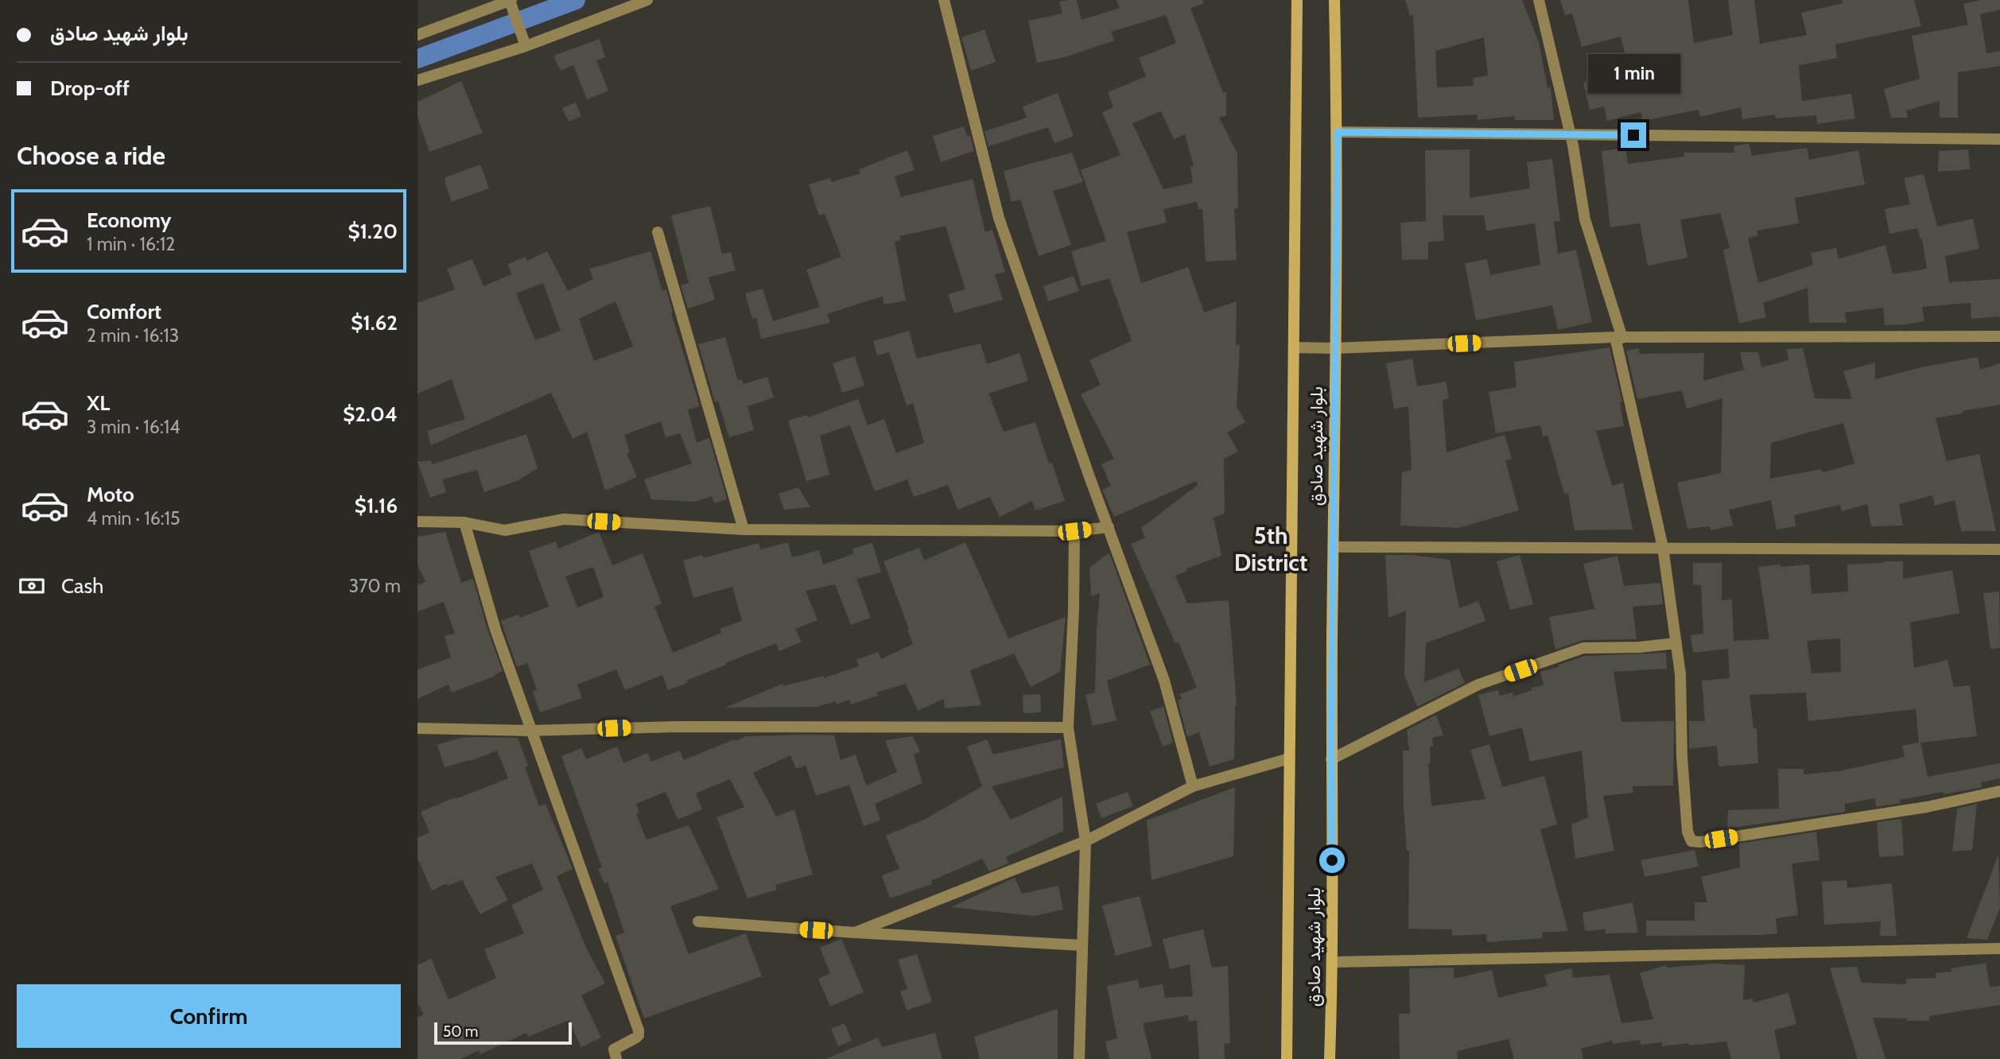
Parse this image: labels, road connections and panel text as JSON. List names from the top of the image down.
{
  "streets": {
    "main road": ["بلوار شهید صادق"]
  },
  "districts": ["5th District"],
  "scale_bar": "50 m",
  "page": {
    "banner": ["بلوار شهید صادق", "Drop-off"],
    "bubble": "1 min",
    "heading": "Choose a ride",
    "list": [
      {
        "name": "Economy",
        "note": "1 min · 16:12",
        "value": "$1.20"
      },
      {
        "name": "Comfort",
        "note": "2 min · 16:13",
        "value": "$1.62"
      },
      {
        "name": "XL",
        "note": "3 min · 16:14",
        "value": "$2.04"
      },
      {
        "name": "Moto",
        "note": "4 min · 16:15",
        "value": "$1.16"
      }
    ],
    "pay": ["Cash", "370 m"],
    "buttons": "Confirm",
    "scale": "50 m"
  }
}
